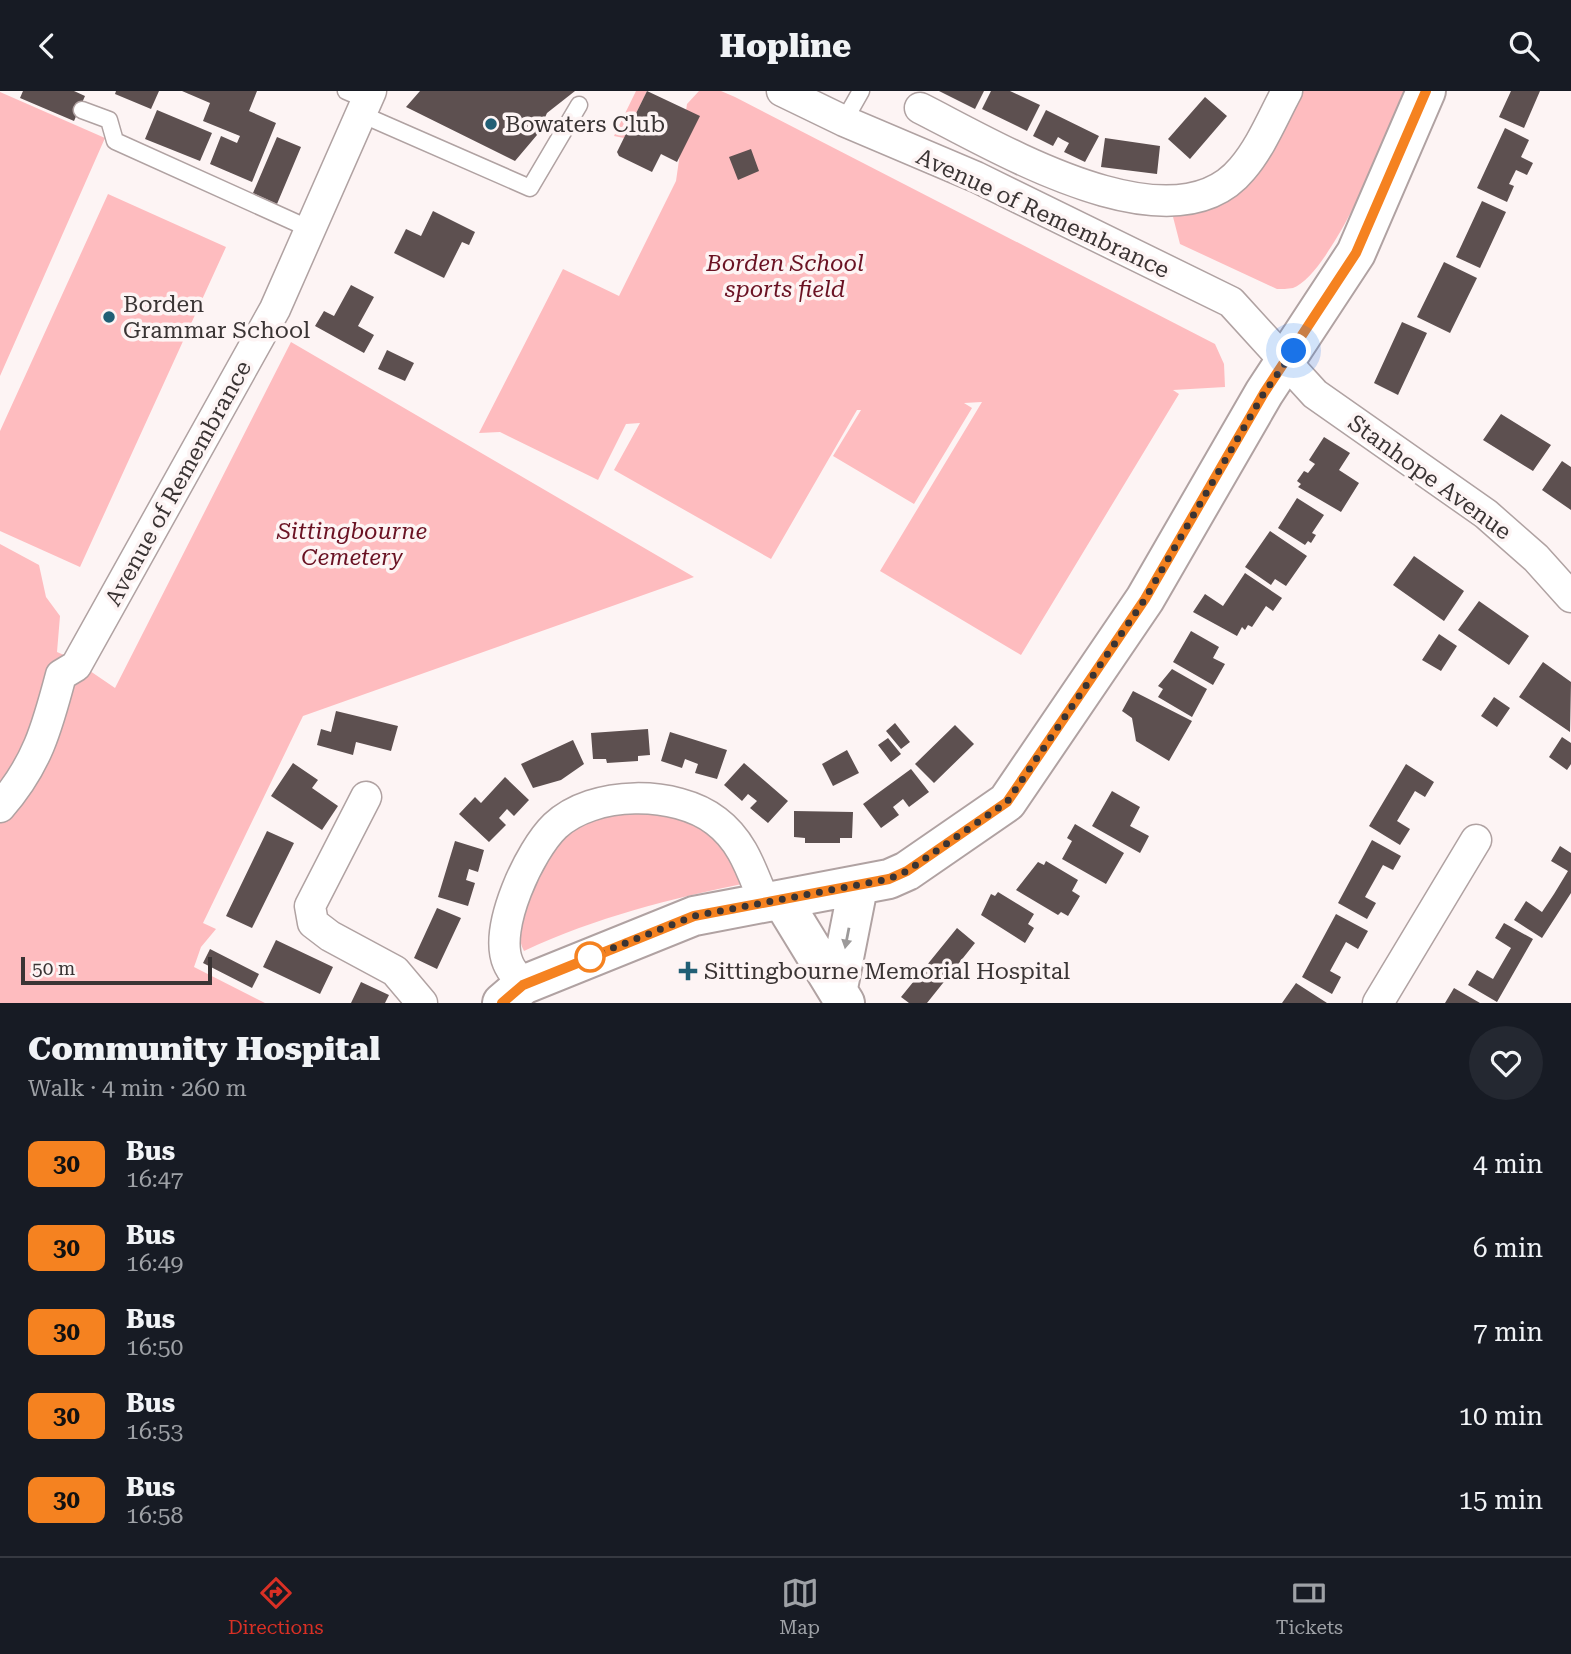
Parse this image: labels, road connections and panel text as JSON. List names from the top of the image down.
{
  "streets": {
    "street": ["Avenue of Remembrance", "Stanhope Avenue"]
  },
  "crossings": [
    ["Avenue of Remembrance", "Stanhope Avenue"]
  ],
  "parks": ["Borden School sports field", "Sittingbourne Cemetery"],
  "places": {
    "other": ["Bowaters Club", "Borden Grammar School"],
    "health": ["Sittingbourne Memorial Hospital"]
  },
  "lines": ["bus line 30"],
  "scale_bar": "50 m",
  "page": {
    "header": "Hopline",
    "scale": "50 m",
    "heading": ["Community Hospital", "Walk · 4 min · 260 m"],
    "list": [
      {
        "mark": "30",
        "name": "Bus",
        "note": "16:47",
        "value": "4 min"
      },
      {
        "mark": "30",
        "name": "Bus",
        "note": "16:49",
        "value": "6 min"
      },
      {
        "mark": "30",
        "name": "Bus",
        "note": "16:50",
        "value": "7 min"
      },
      {
        "mark": "30",
        "name": "Bus",
        "note": "16:53",
        "value": "10 min"
      },
      {
        "mark": "30",
        "name": "Bus",
        "note": "16:58",
        "value": "15 min"
      }
    ],
    "tabs": ["Directions", "Map", "Tickets"]
  }
}
